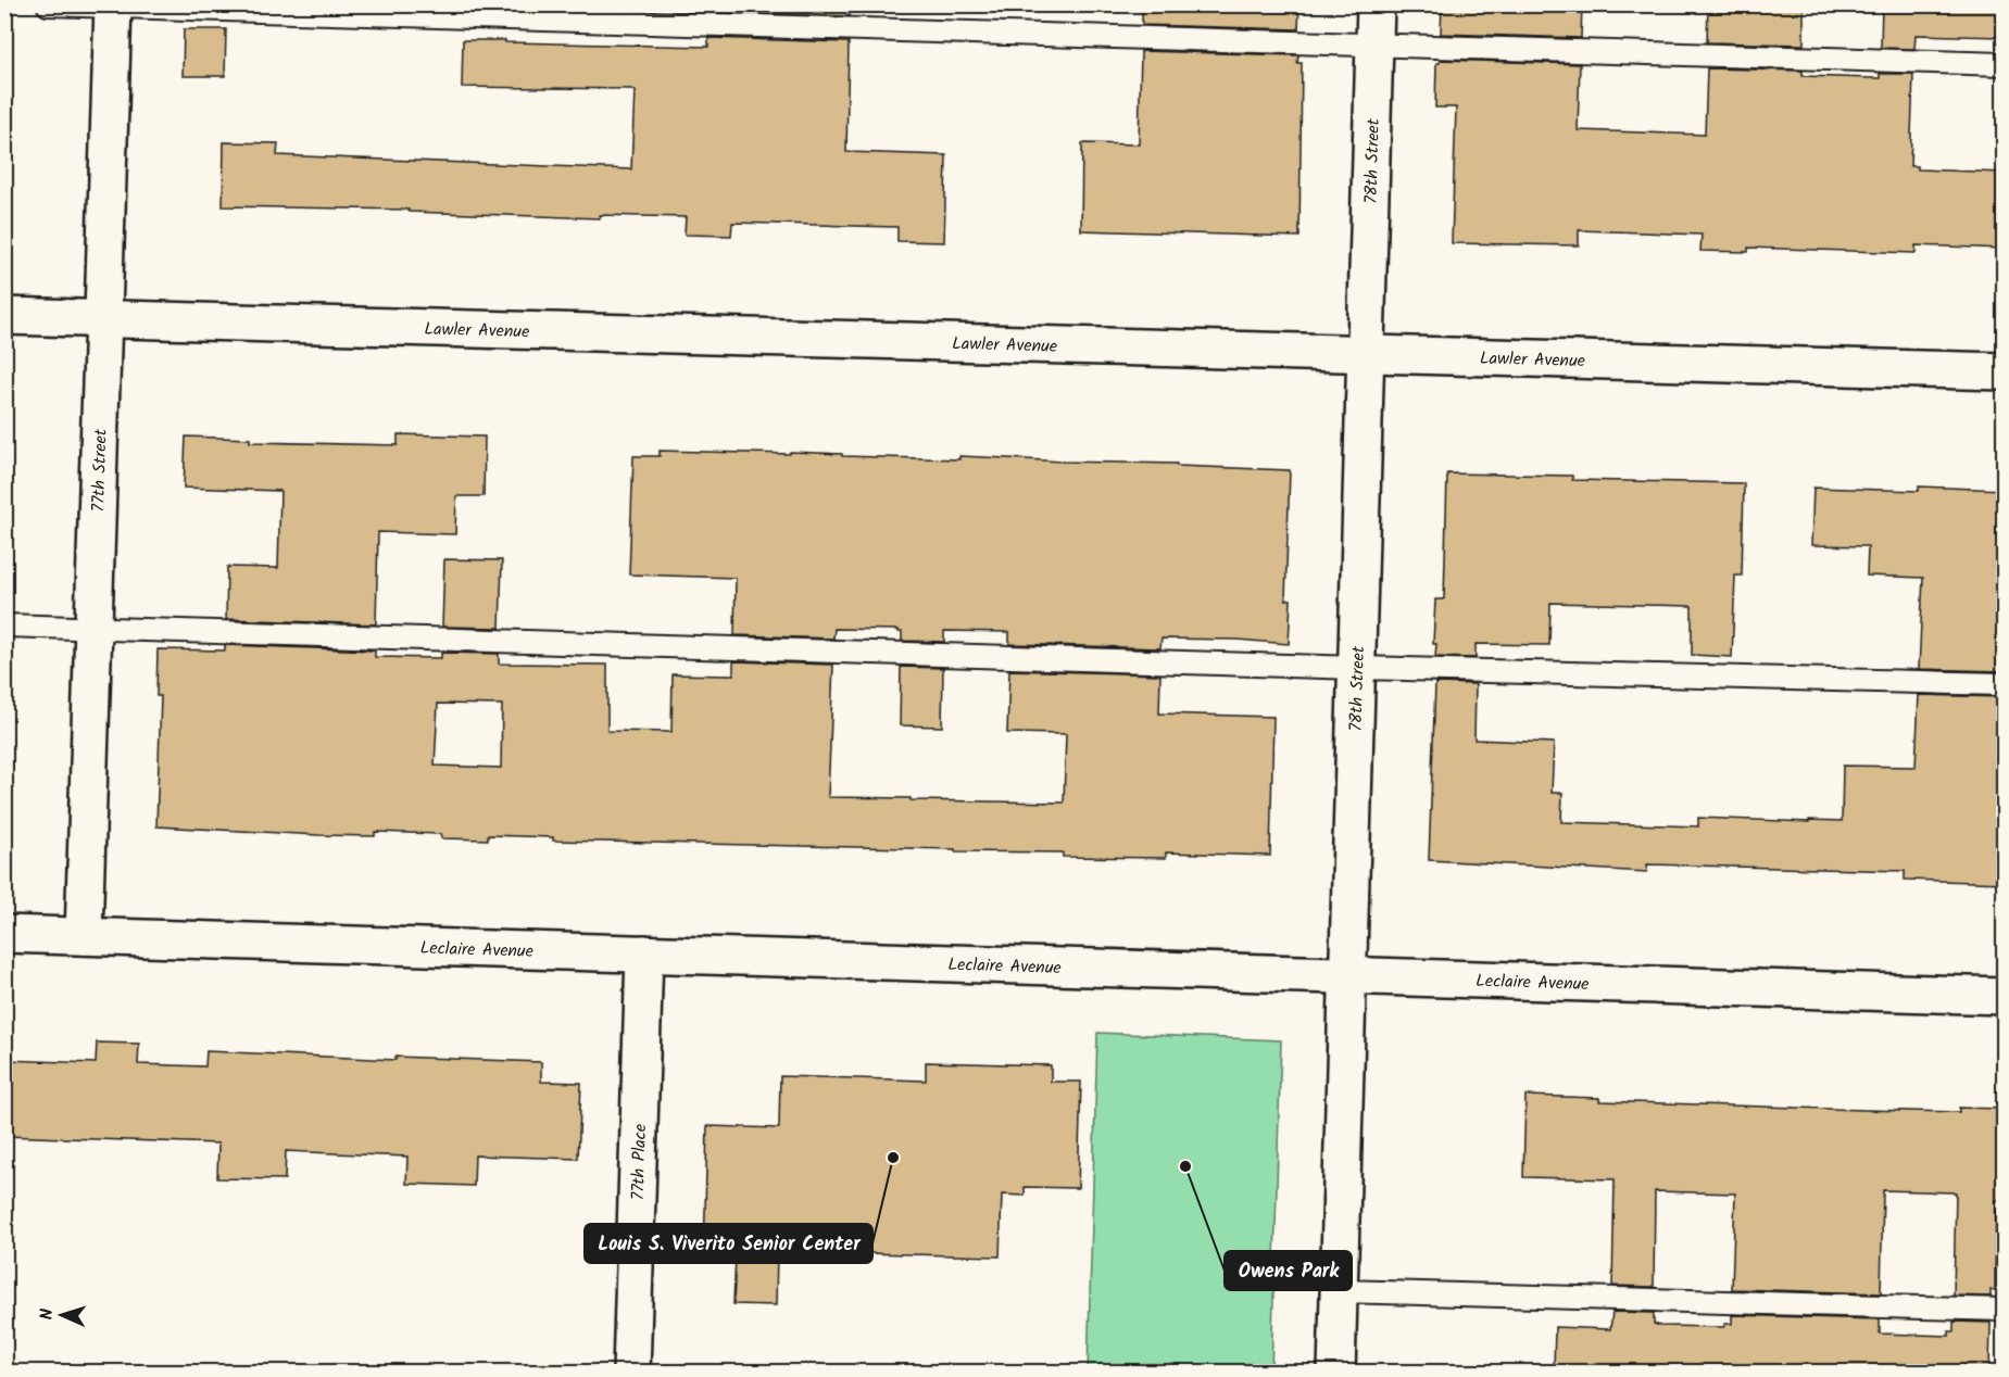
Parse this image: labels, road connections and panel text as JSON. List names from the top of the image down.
{
  "streets": {
    "street": [
      "78th Street",
      "Lawler Avenue",
      "77th Street",
      "Leclaire Avenue",
      "77th Place"
    ]
  },
  "crossings": [
    ["78th Street", "Lawler Avenue"],
    ["78th Street", "Leclaire Avenue"],
    ["Lawler Avenue", "77th Street"],
    ["77th Street", "Leclaire Avenue"],
    ["Leclaire Avenue", "77th Place"]
  ],
  "places": ["Louis S. Viverito Senior Center", "Owens Park"],
  "north": "left"
}
